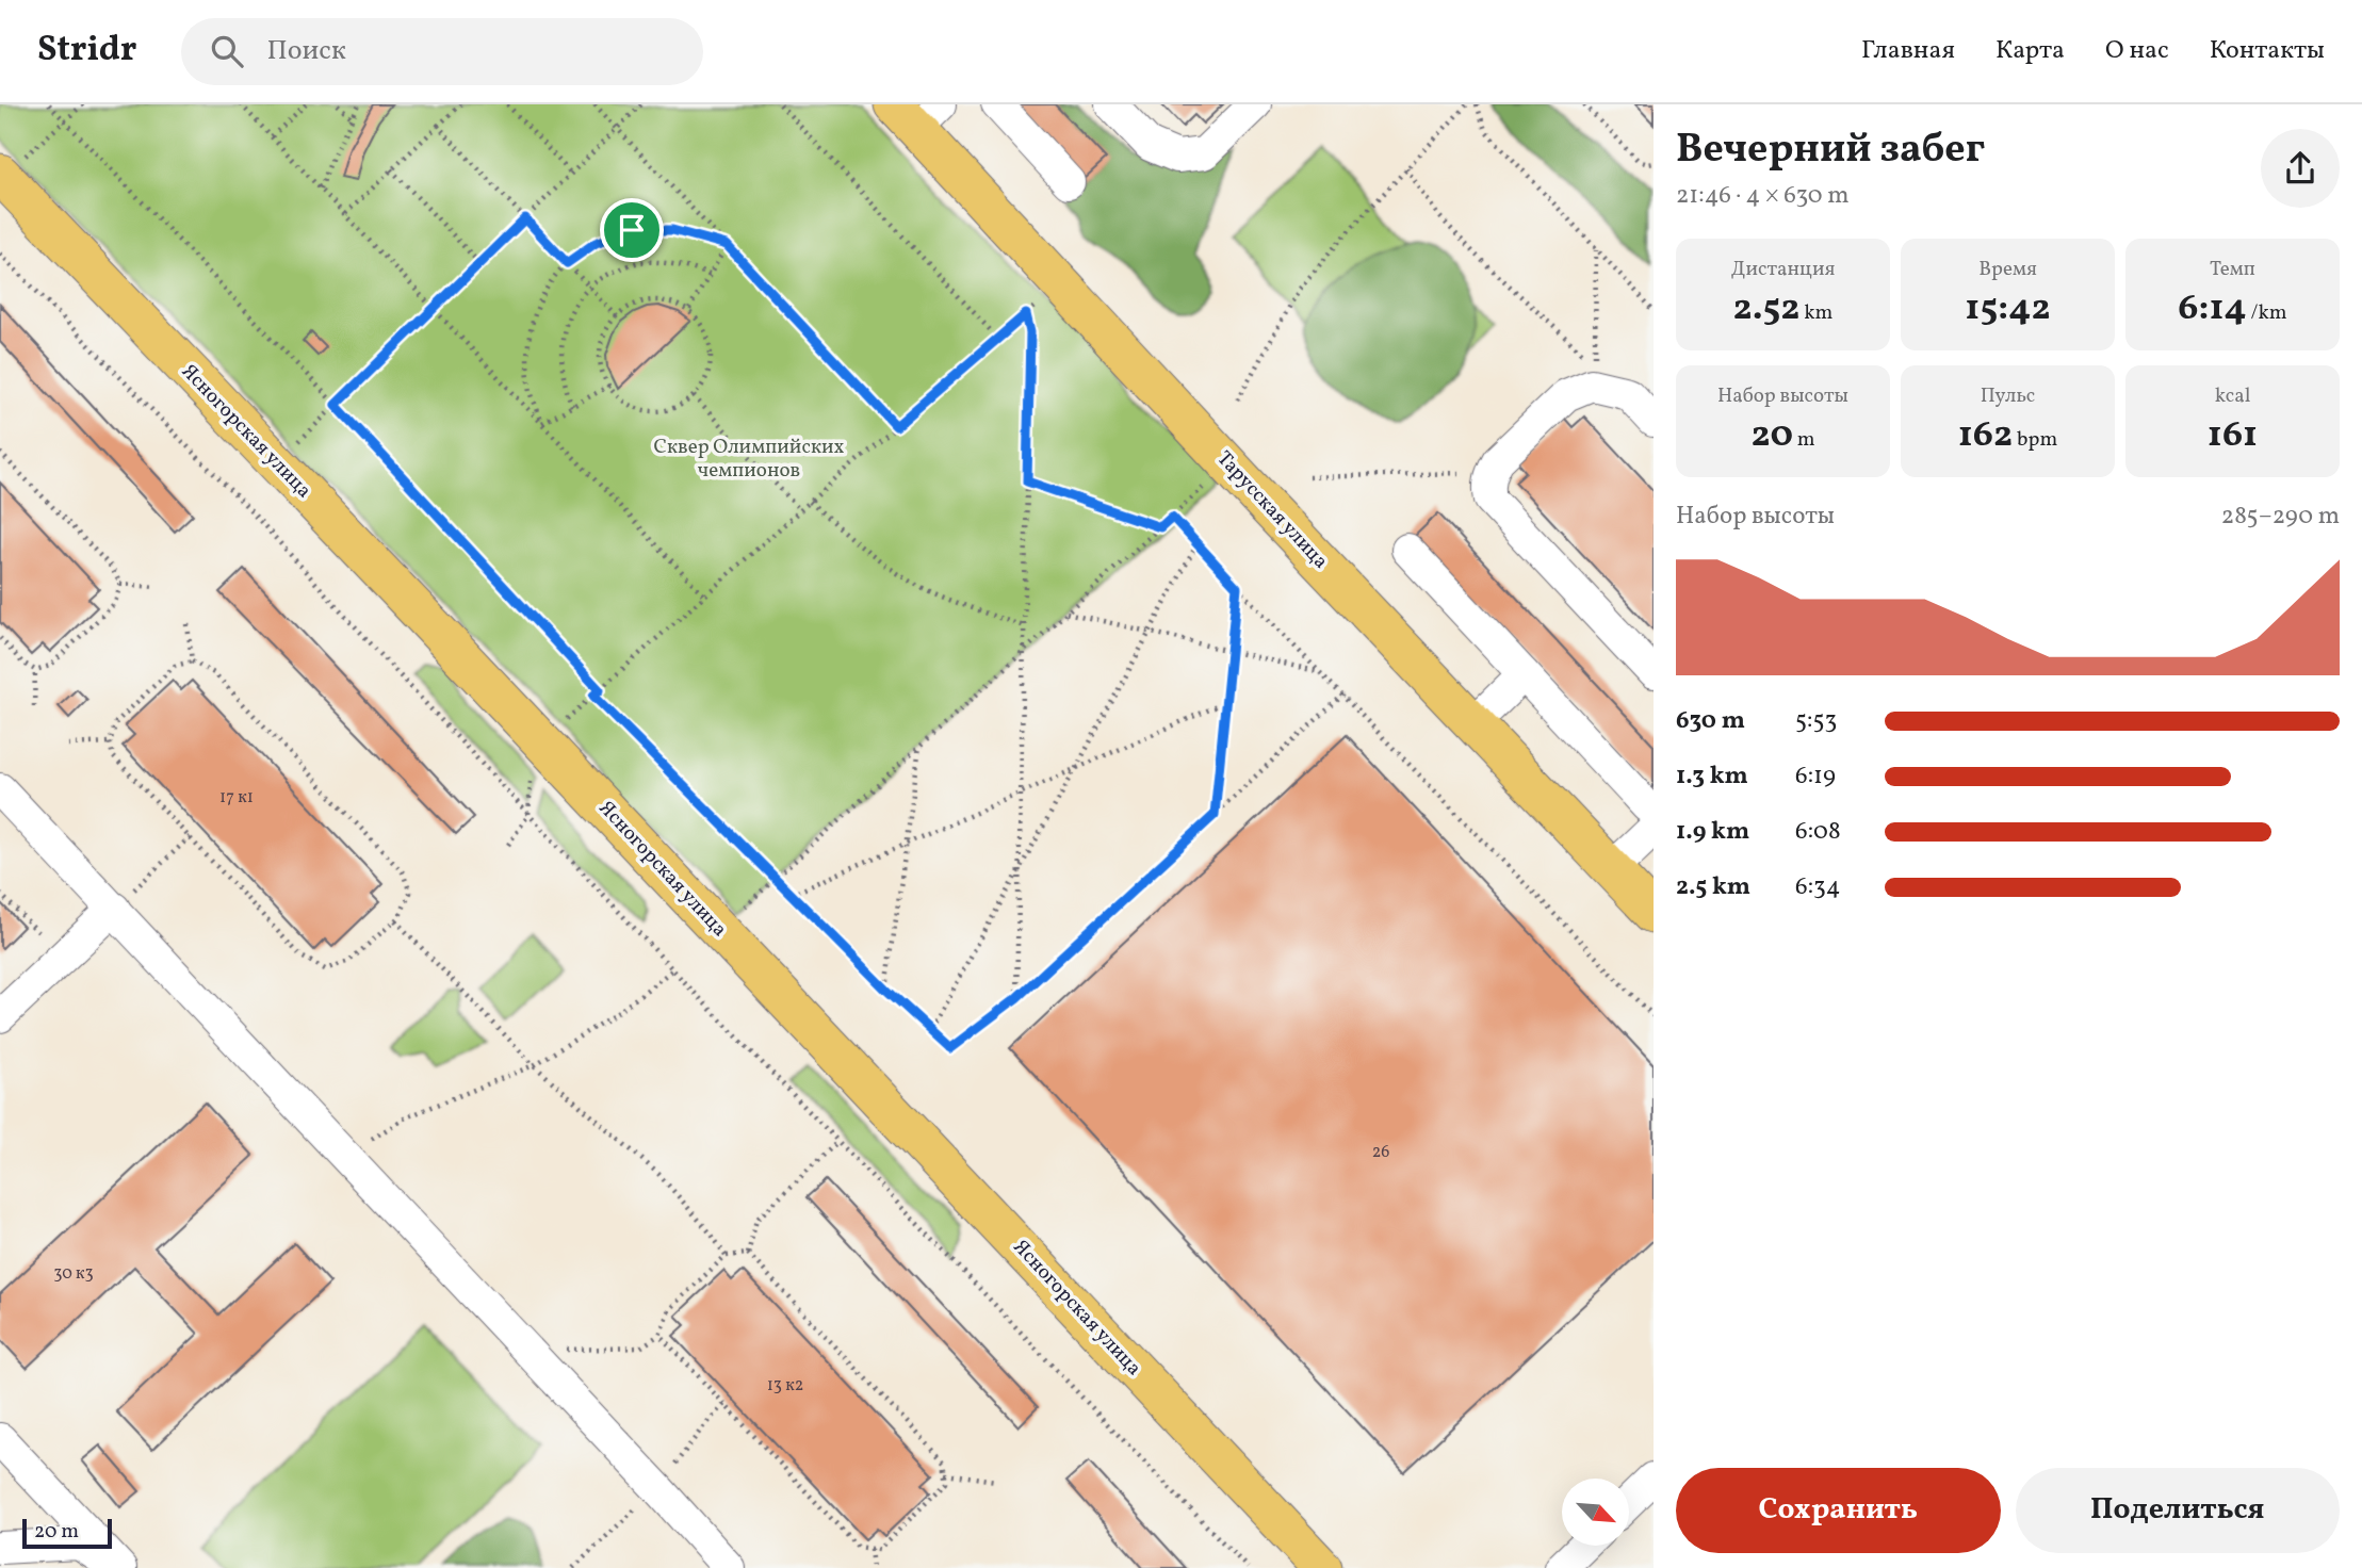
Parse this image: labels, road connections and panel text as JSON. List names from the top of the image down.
{
  "streets": {
    "main road": ["Ясногорская улица", "Тарусская улица"]
  },
  "parks": ["Сквер Олимпийских чемпионов"],
  "house_numbers": [
    "17 к1",
    "26",
    "30 к3",
    "13 к2"
  ],
  "scale_bar": "20 m",
  "north": "bottom right",
  "page": {
    "header": "Stridr",
    "search": "Поиск",
    "nav": [
      "Главная",
      "Карта",
      "О нас",
      "Контакты"
    ],
    "heading": ["Вечерний забег", "21:46 · 4 × 630 m"],
    "stats": [
      ["Дистанция", "2.52 km"],
      ["Время", "15:42"],
      ["Темп", "6:14 /km"],
      ["Набор высоты", "20 m"],
      ["Пульс", "162 bpm"],
      ["kcal", "161"]
    ],
    "chart": ["Набор высоты", "285–290 m"],
    "list": [
      {
        "name": "630 m",
        "note": "5:53"
      },
      {
        "name": "1.3 km",
        "note": "6:19"
      },
      {
        "name": "1.9 km",
        "note": "6:08"
      },
      {
        "name": "2.5 km",
        "note": "6:34"
      }
    ],
    "buttons": ["Сохранить", "Поделиться"],
    "scale": "20 m"
  }
}
